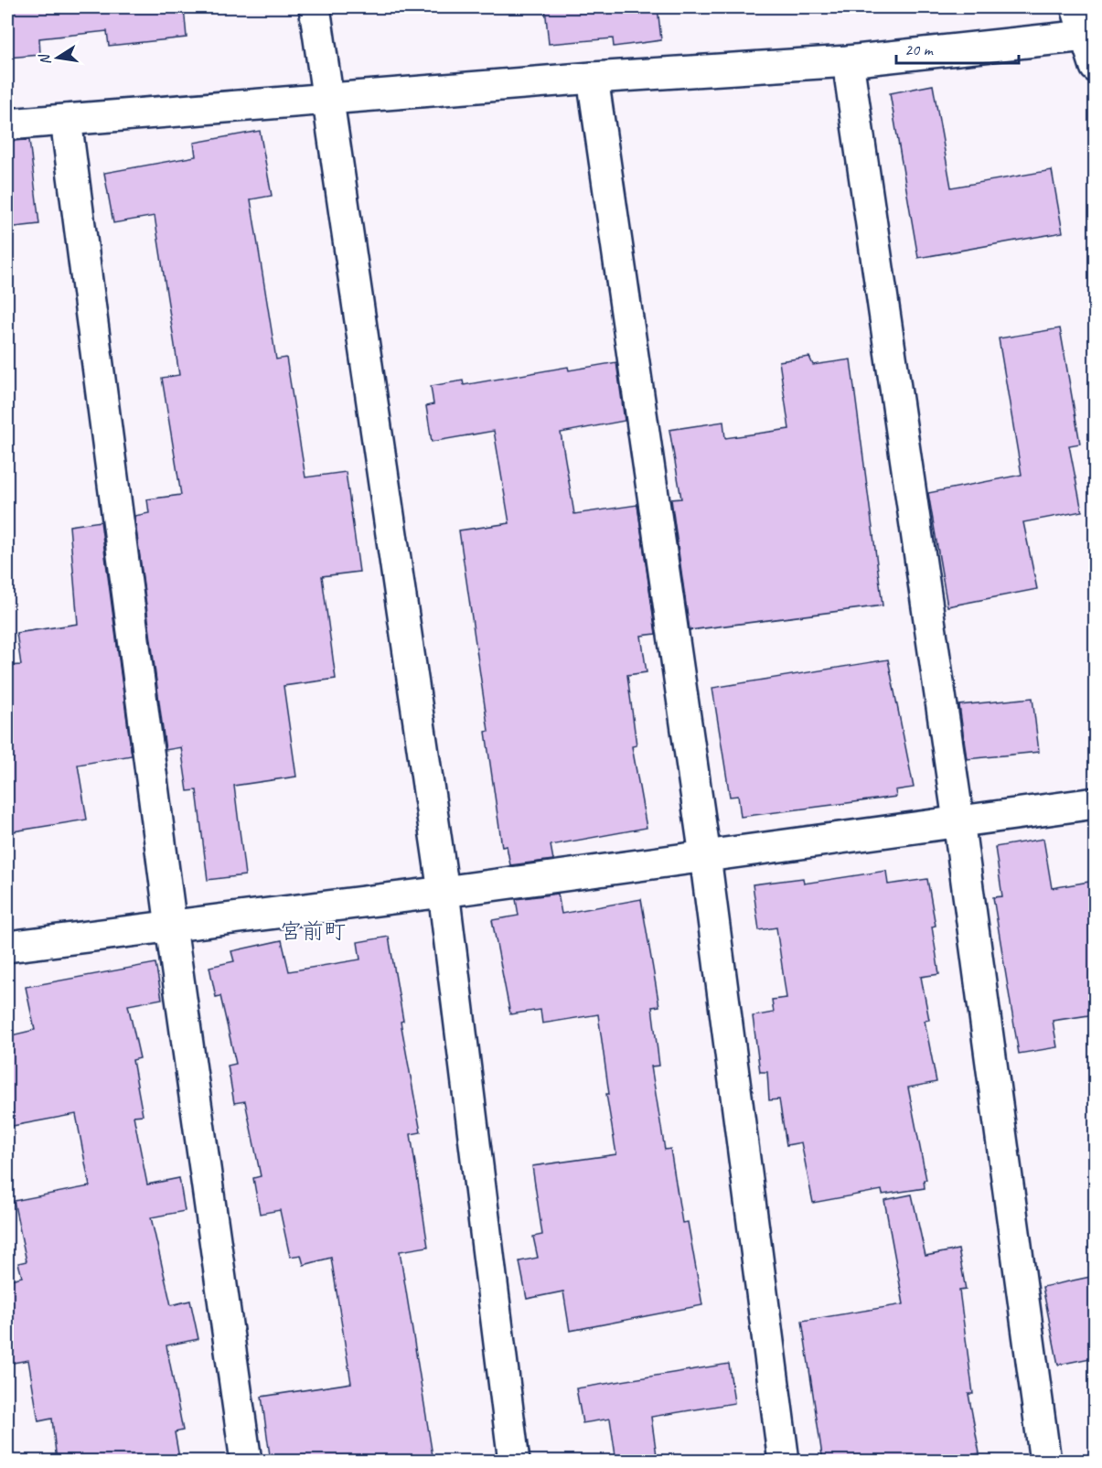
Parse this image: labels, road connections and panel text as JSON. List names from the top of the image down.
{
  "districts": ["宮前町"],
  "scale_bar": "20 m",
  "north": "left"
}
